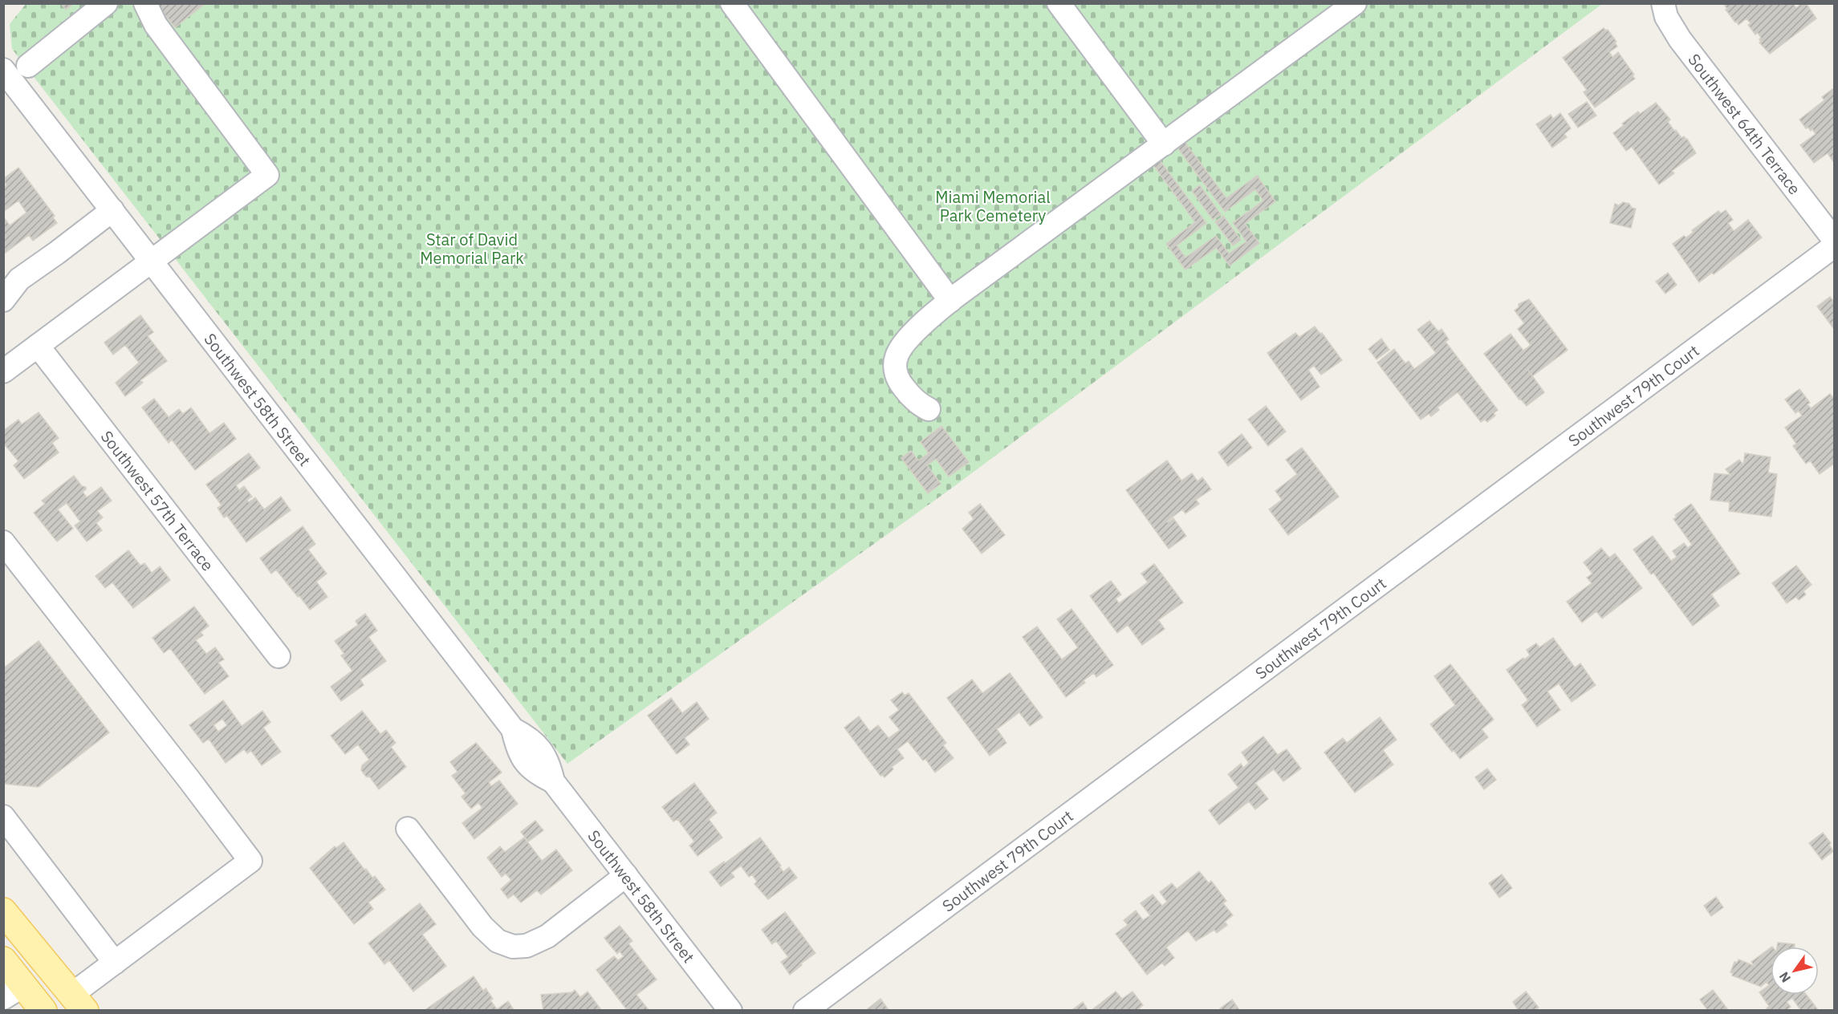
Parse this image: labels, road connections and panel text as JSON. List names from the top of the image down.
{
  "streets": {
    "street": [
      "Southwest 64th Terrace",
      "Southwest 79th Court",
      "Southwest 58th Street",
      "Southwest 57th Terrace"
    ]
  },
  "parks": ["Miami Memorial Park Cemetery", "Star of David Memorial Park"],
  "north": "bottom left"
}
